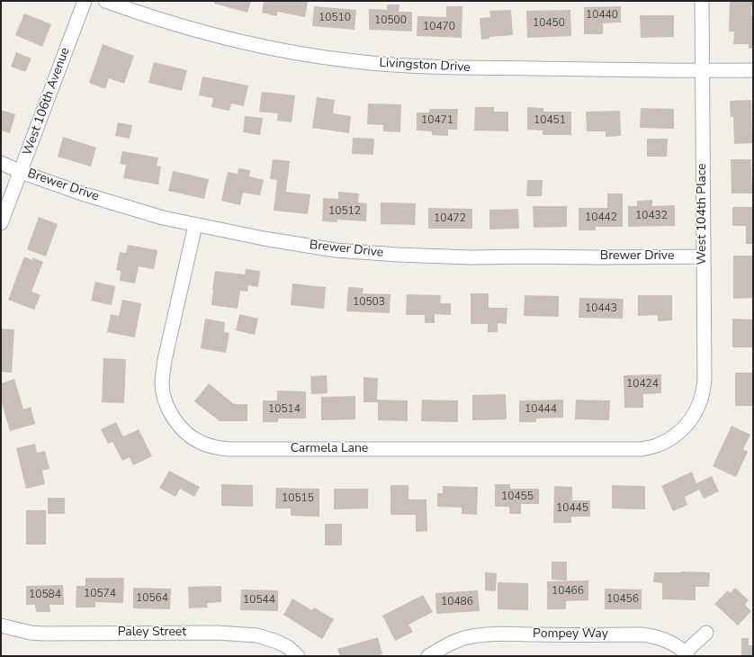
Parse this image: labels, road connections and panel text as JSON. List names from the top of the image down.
{
  "streets": {
    "street": [
      "Livingston Drive",
      "West 106th Avenue",
      "Brewer Drive",
      "West 104th Place",
      "Carmela Lane",
      "Paley Street",
      "Pompey Way"
    ]
  },
  "crossings": [
    ["Livingston Drive", "West 104th Place"],
    ["West 106th Avenue", "Brewer Drive"],
    ["Brewer Drive", "West 104th Place"],
    ["Brewer Drive", "Carmela Lane"],
    ["West 104th Place", "Carmela Lane"]
  ],
  "house_numbers": [
    "10440",
    "10510",
    "10500",
    "10450",
    "10470",
    "10471",
    "10451",
    "10512",
    "10432",
    "10442",
    "10472",
    "10503",
    "10443",
    "10424",
    "10514",
    "10444",
    "10455",
    "10515",
    "10445",
    "10466",
    "10574",
    "10584",
    "10564",
    "10456",
    "10544",
    "10486"
  ]
}
